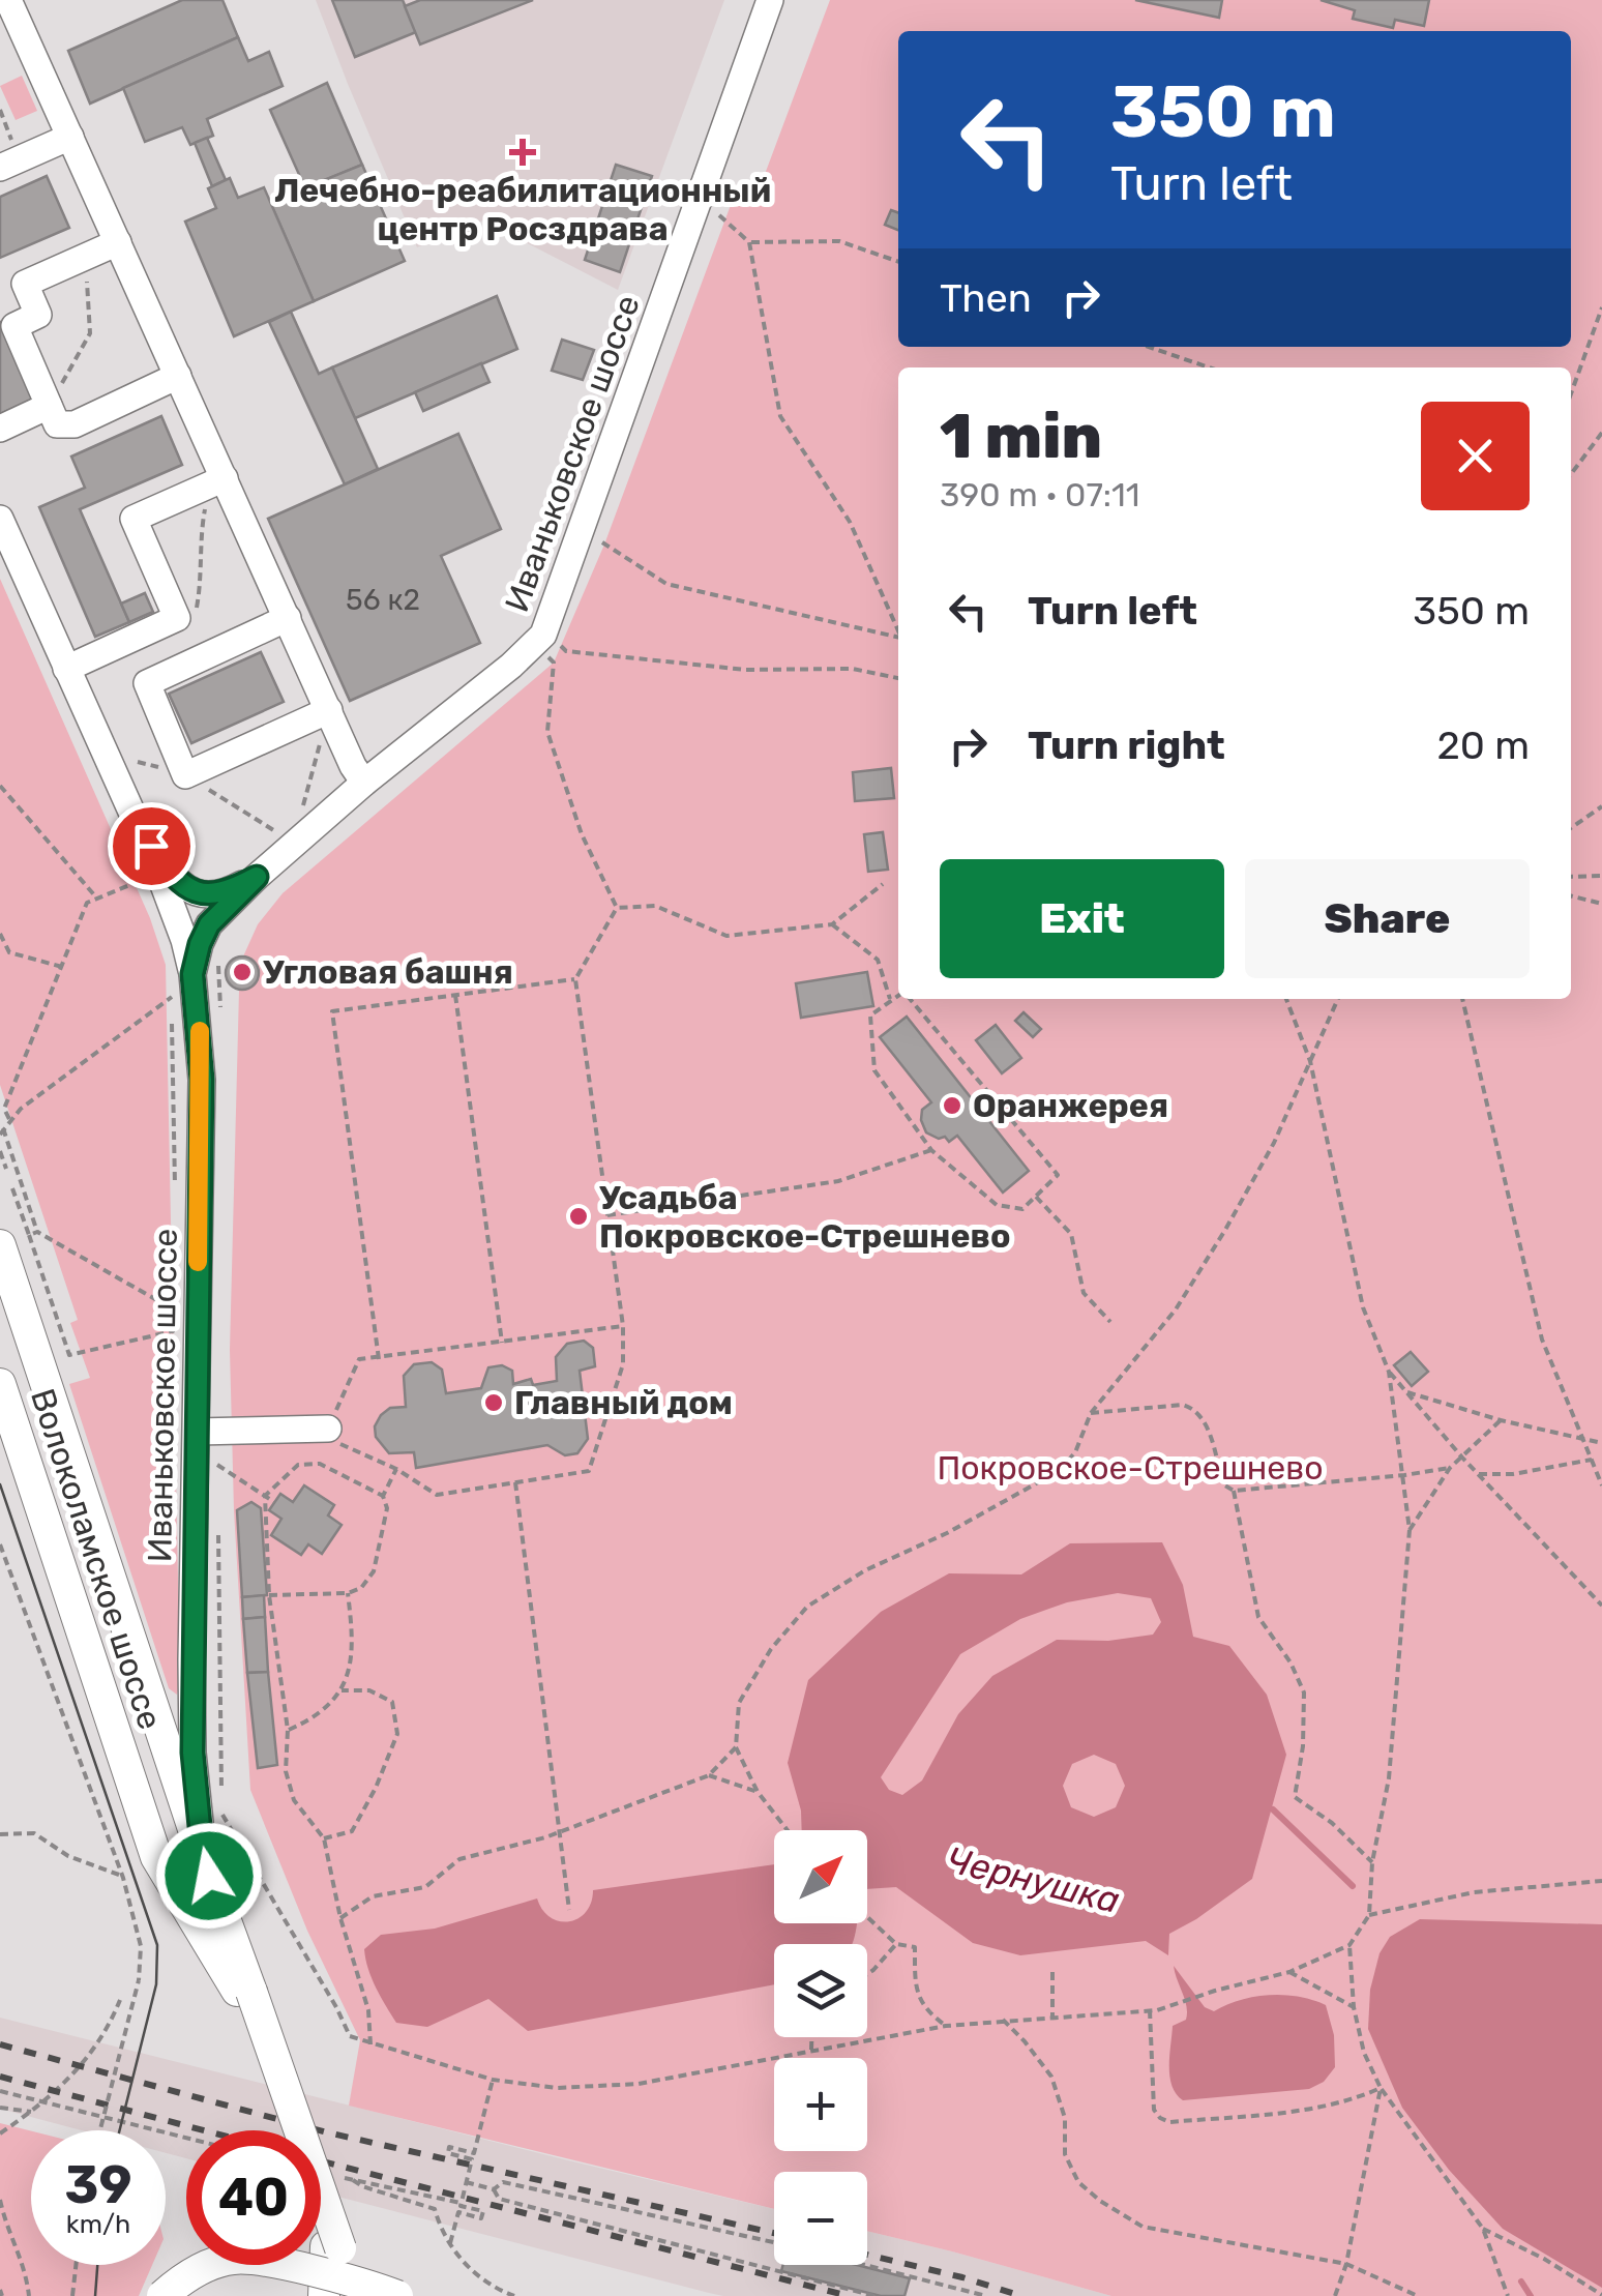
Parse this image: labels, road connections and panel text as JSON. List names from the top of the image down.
{
  "streets": {
    "main road": ["Волоколамское шоссе"],
    "street": ["Иваньковское шоссе"]
  },
  "crossings": [
    ["Иваньковское шоссе", "Волоколамское шоссе"]
  ],
  "water": ["Чернушка"],
  "parks": ["Покровское-Стрешнево"],
  "places": {
    "health": ["Лечебно-реабилитационный центр Росздрава"],
    "other": [
      "Угловая башня",
      "Оранжерея",
      "Усадьба Покровское-Стрешнево",
      "Главный дом"
    ]
  },
  "house_numbers": ["56 к2"],
  "north": "top right",
  "page": {
    "turn": ["350 m", "Turn left"],
    "then": "Then",
    "heading": ["1 min", "390 m · 07:11"],
    "list": [
      {
        "name": "Turn left",
        "value": "350 m"
      },
      {
        "name": "Turn right",
        "value": "20 m"
      }
    ],
    "buttons": ["Exit", "Share"],
    "map_buttons": ["+", "−"],
    "speed": "39 km/h",
    "limit": "40"
  }
}
